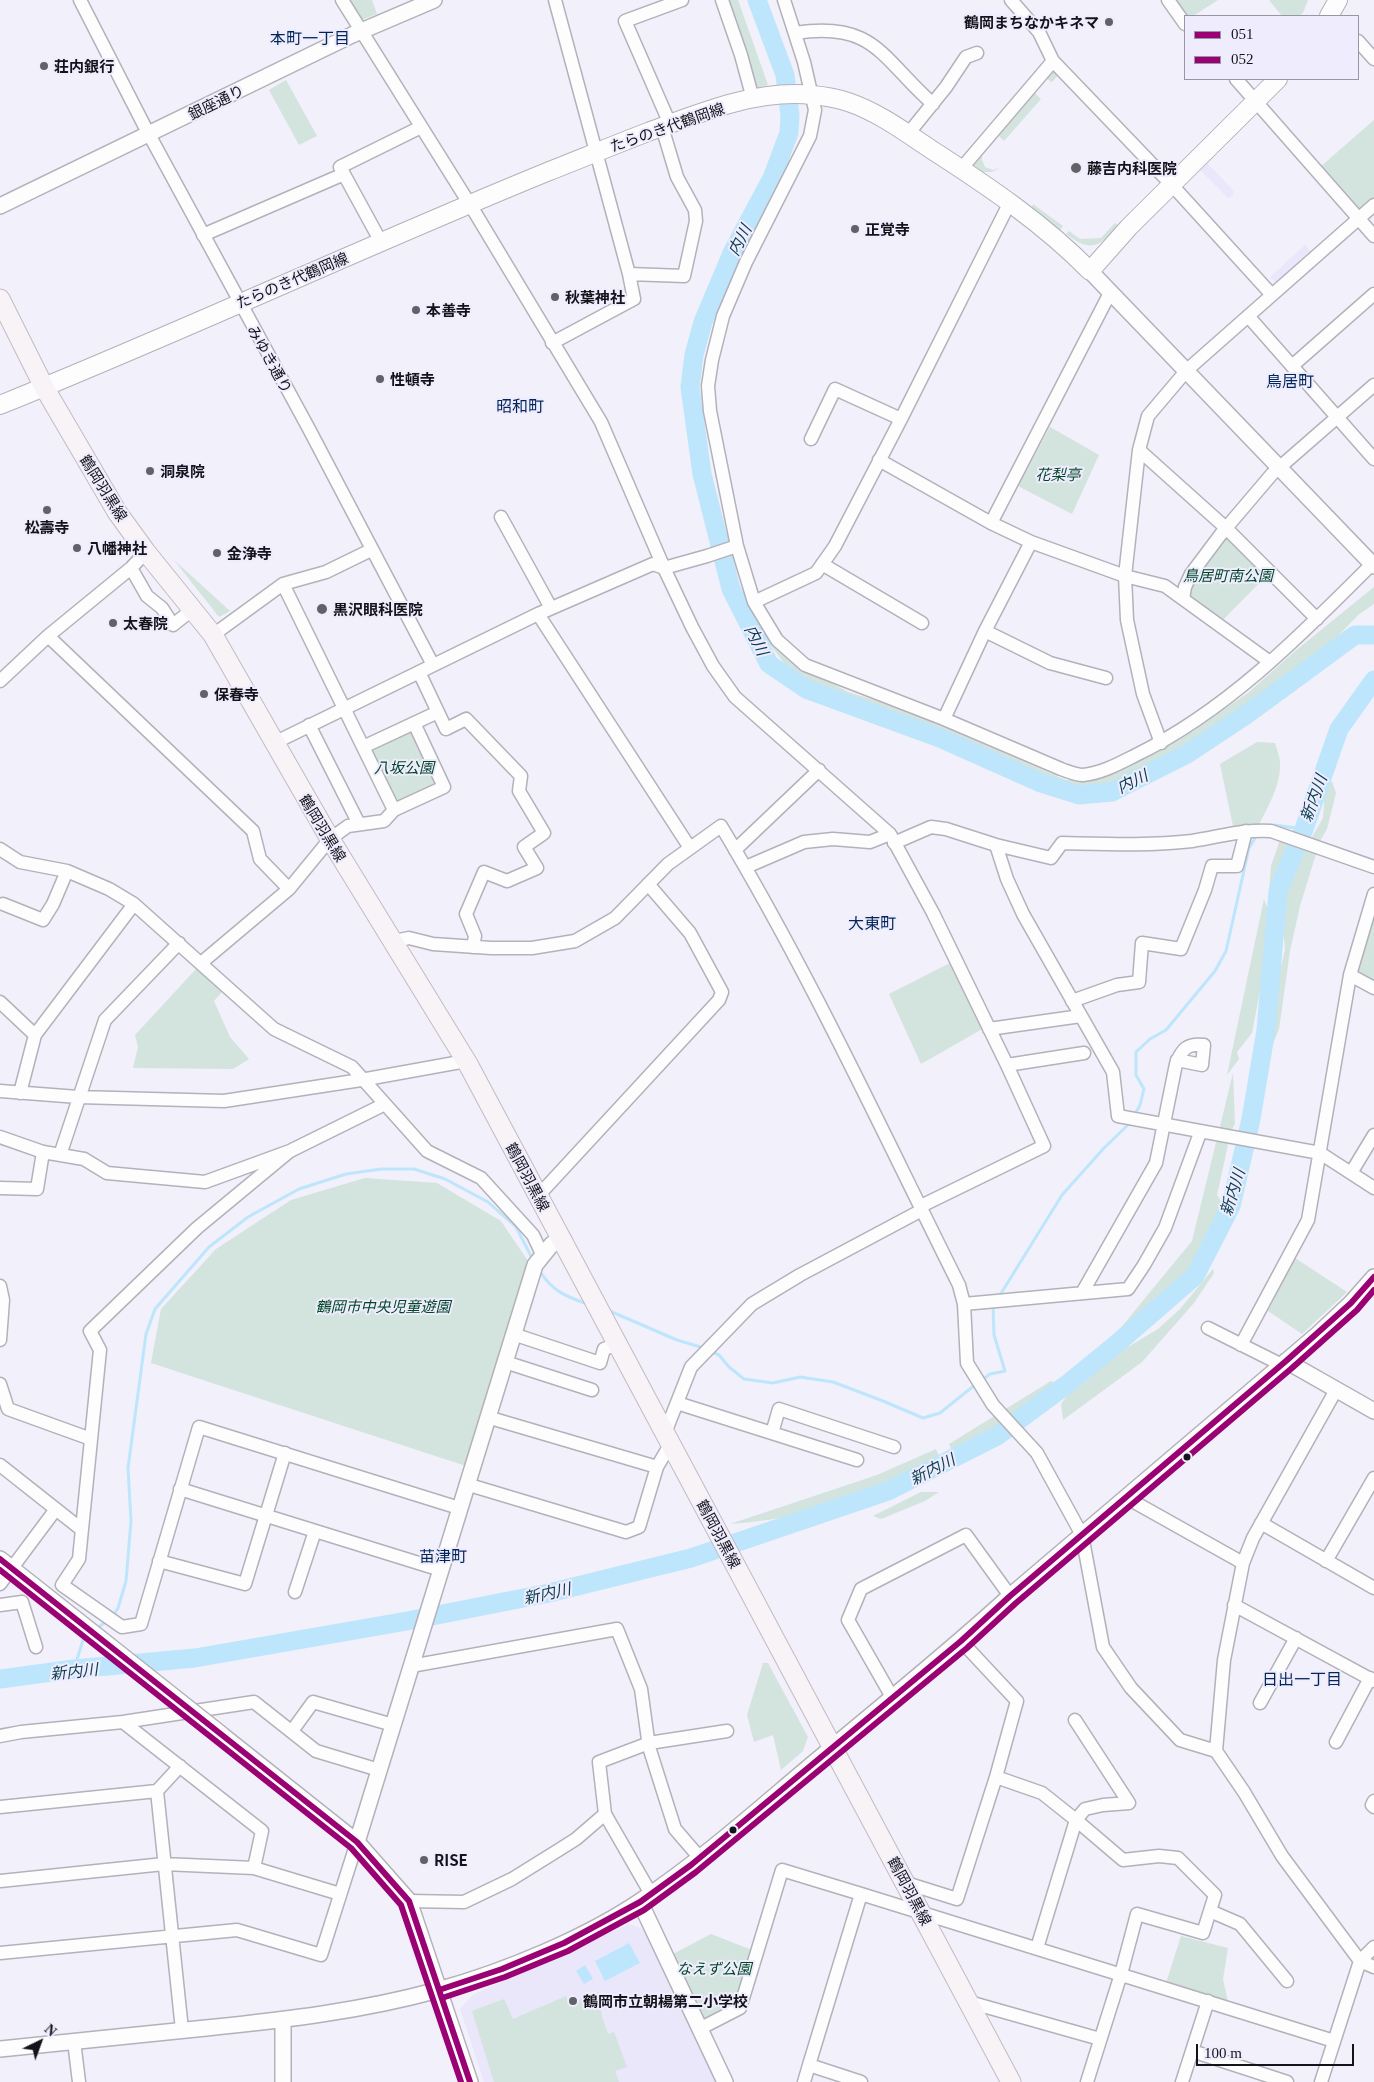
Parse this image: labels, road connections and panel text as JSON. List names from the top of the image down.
{
  "streets": {
    "main road": ["たらのき代鶴岡線", "鶴岡羽黒線"],
    "street": ["銀座通り", "みゆき通り"]
  },
  "crossings": [
    ["銀座通り", "みゆき通り"],
    ["たらのき代鶴岡線", "みゆき通り"],
    ["たらのき代鶴岡線", "鶴岡羽黒線"]
  ],
  "districts": [
    "本町一丁目",
    "鳥居町",
    "昭和町",
    "大東町",
    "苗津町",
    "日出一丁目"
  ],
  "water": ["内川", "新内川"],
  "parks": [
    "花梨亭",
    "鳥居町南公園",
    "八坂公園",
    "鶴岡市中央児童遊園",
    "なえず公園"
  ],
  "places": [
    "鶴岡まちなかキネマ",
    "荘内銀行",
    "藤吉内科医院",
    "正覚寺",
    "秋葉神社",
    "本善寺",
    "性頓寺",
    "洞泉院",
    "松壽寺",
    "八幡神社",
    "金浄寺",
    "黒沢眼科医院",
    "太春院",
    "保春寺",
    "RISE",
    "鶴岡市立朝楊第二小学校"
  ],
  "lines": ["transit line 051", "transit line 052"],
  "legend": ["051", "052"],
  "scale_bar": "100 m",
  "north": "top right"
}
